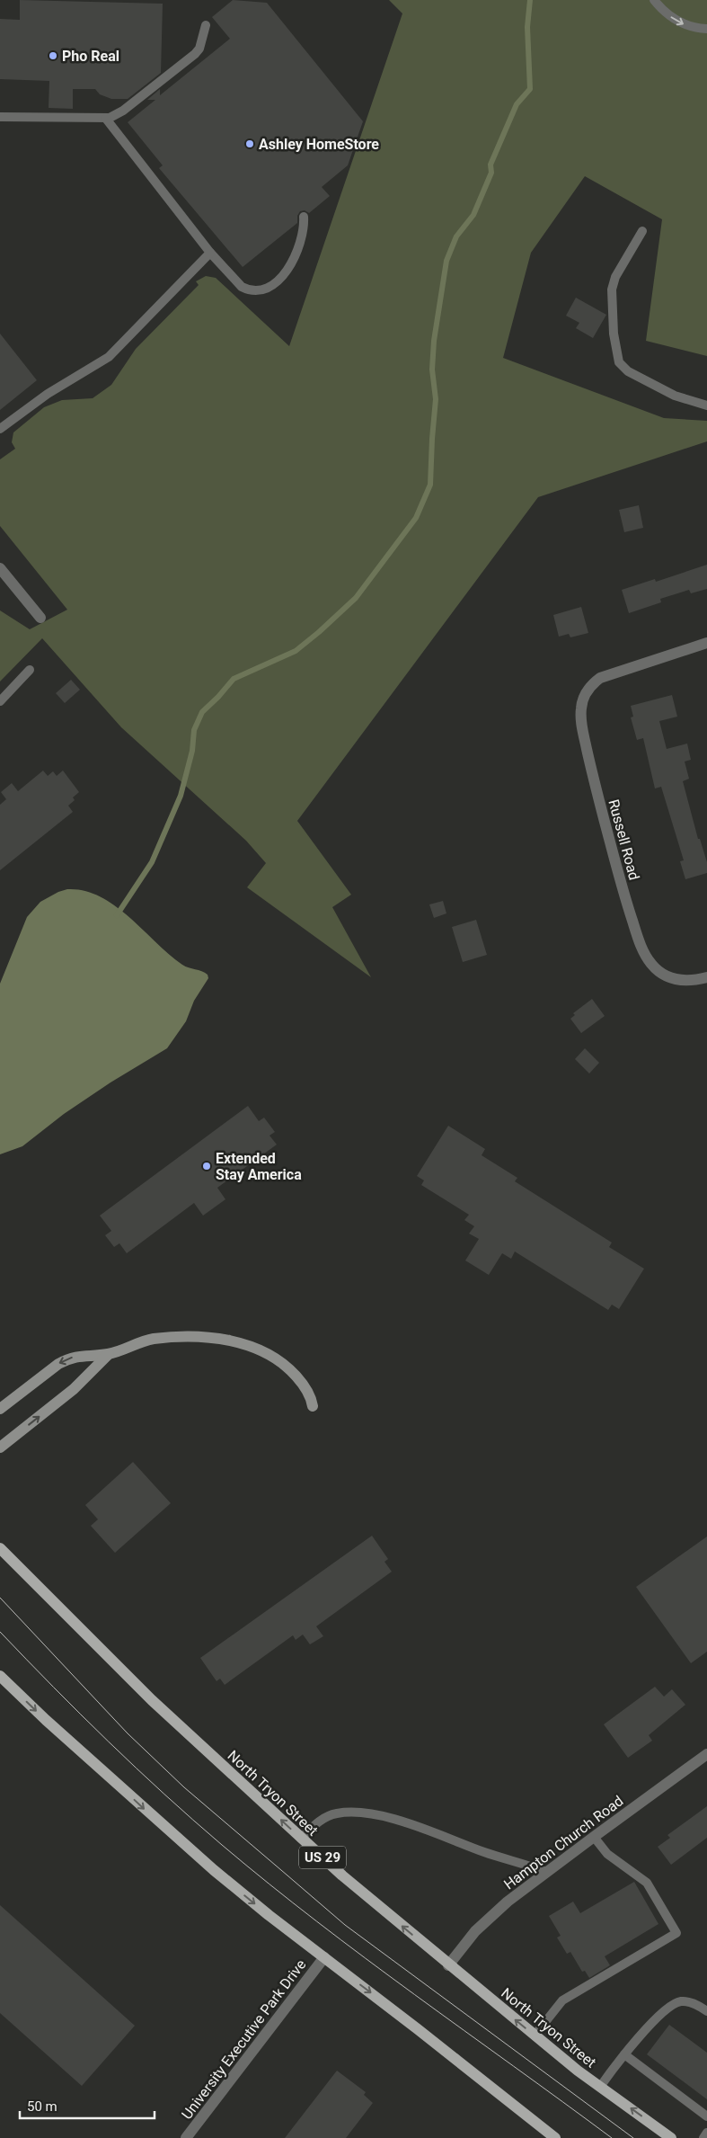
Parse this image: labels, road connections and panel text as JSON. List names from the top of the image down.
{
  "streets": {
    "main road": ["North Tryon Street", "US 29"],
    "street": ["Russell Road", "Hampton Church Road", "University Executive Park Drive"]
  },
  "crossings": [
    ["North Tryon Street", "Hampton Church Road"]
  ],
  "places": ["Pho Real", "Ashley HomeStore", "Extended Stay America"],
  "scale_bar": "50 m"
}
